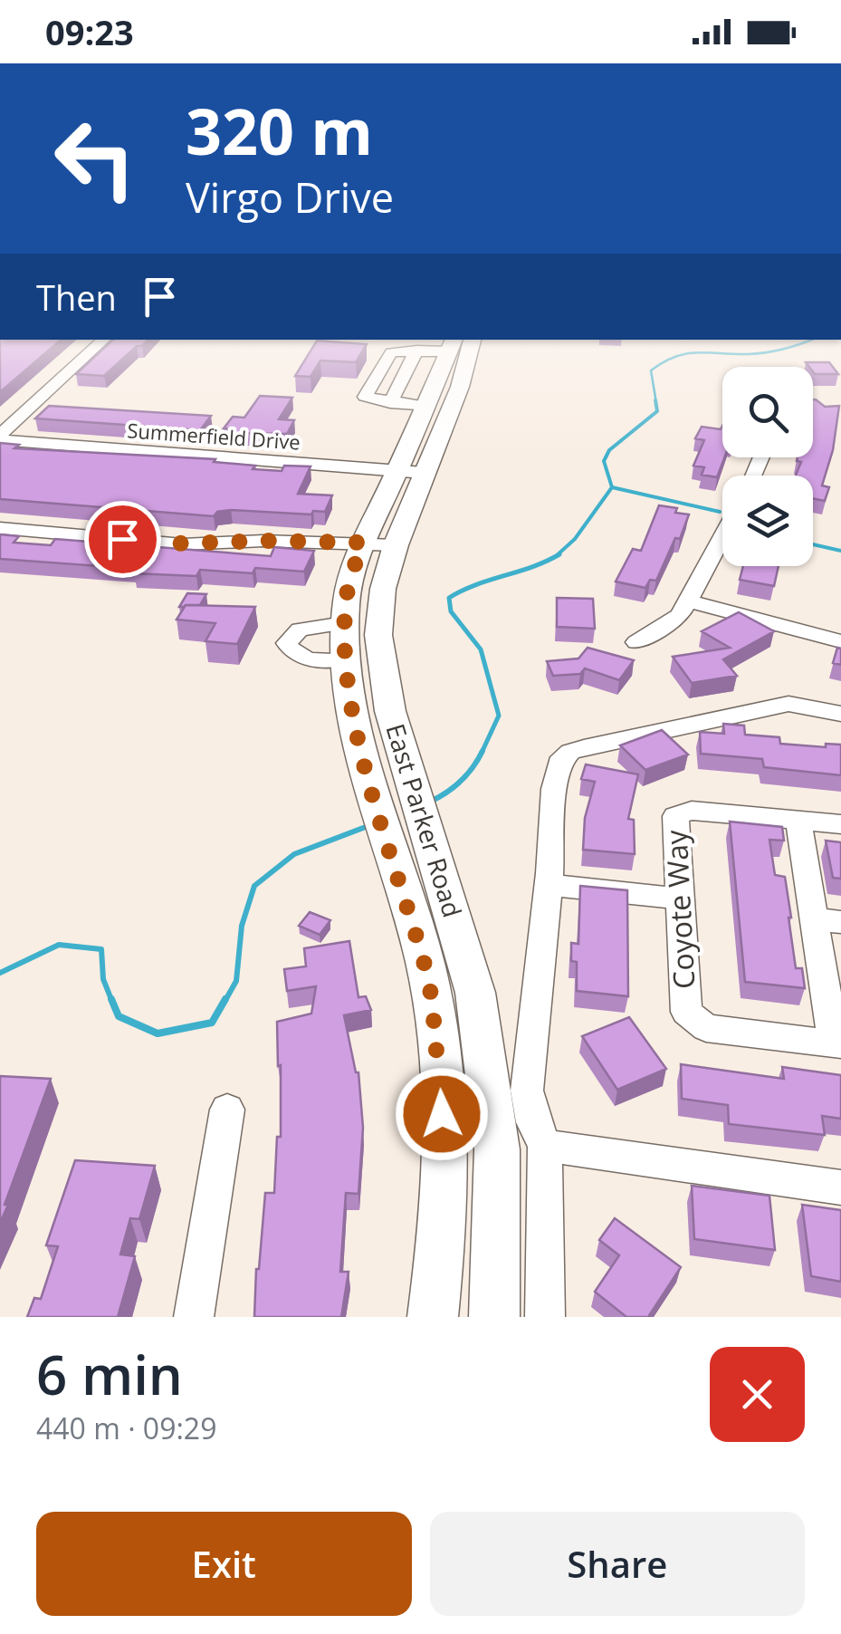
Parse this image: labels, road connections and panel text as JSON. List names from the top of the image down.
{
  "streets": {
    "main road": ["East Parker Road"],
    "street": ["Summerfield Drive", "Coyote Way"]
  },
  "crossings": [
    ["Summerfield Drive", "East Parker Road"]
  ],
  "page": {
    "status": "09:23",
    "turn": ["320 m", "Virgo Drive"],
    "then": "Then",
    "heading": ["6 min", "440 m · 09:29"],
    "buttons": ["Exit", "Share"]
  }
}
